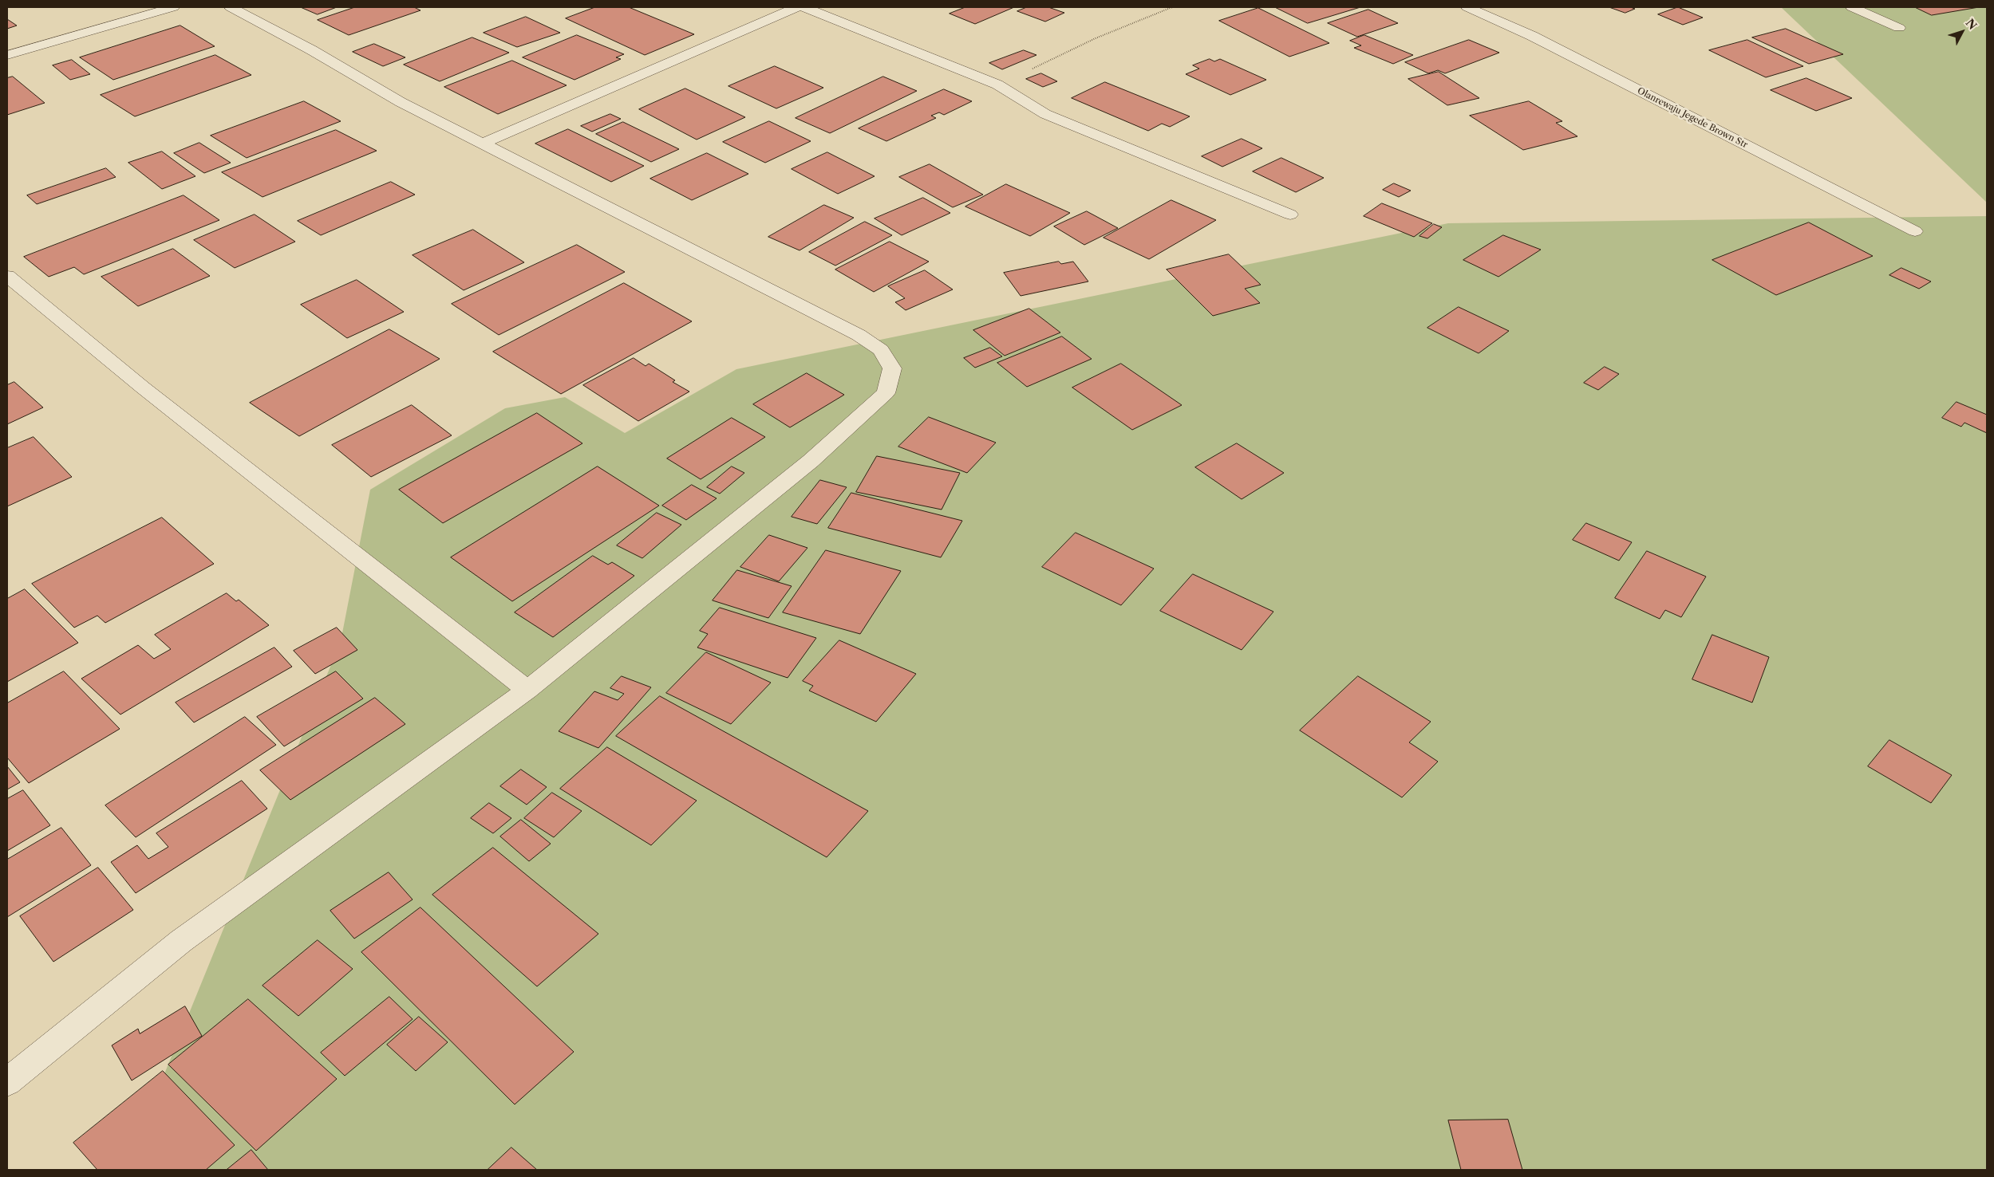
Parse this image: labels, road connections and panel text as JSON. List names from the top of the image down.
{
  "streets": {
    "street": ["Olanrewaju Jegede Brown Str"]
  },
  "north": "top right"
}
